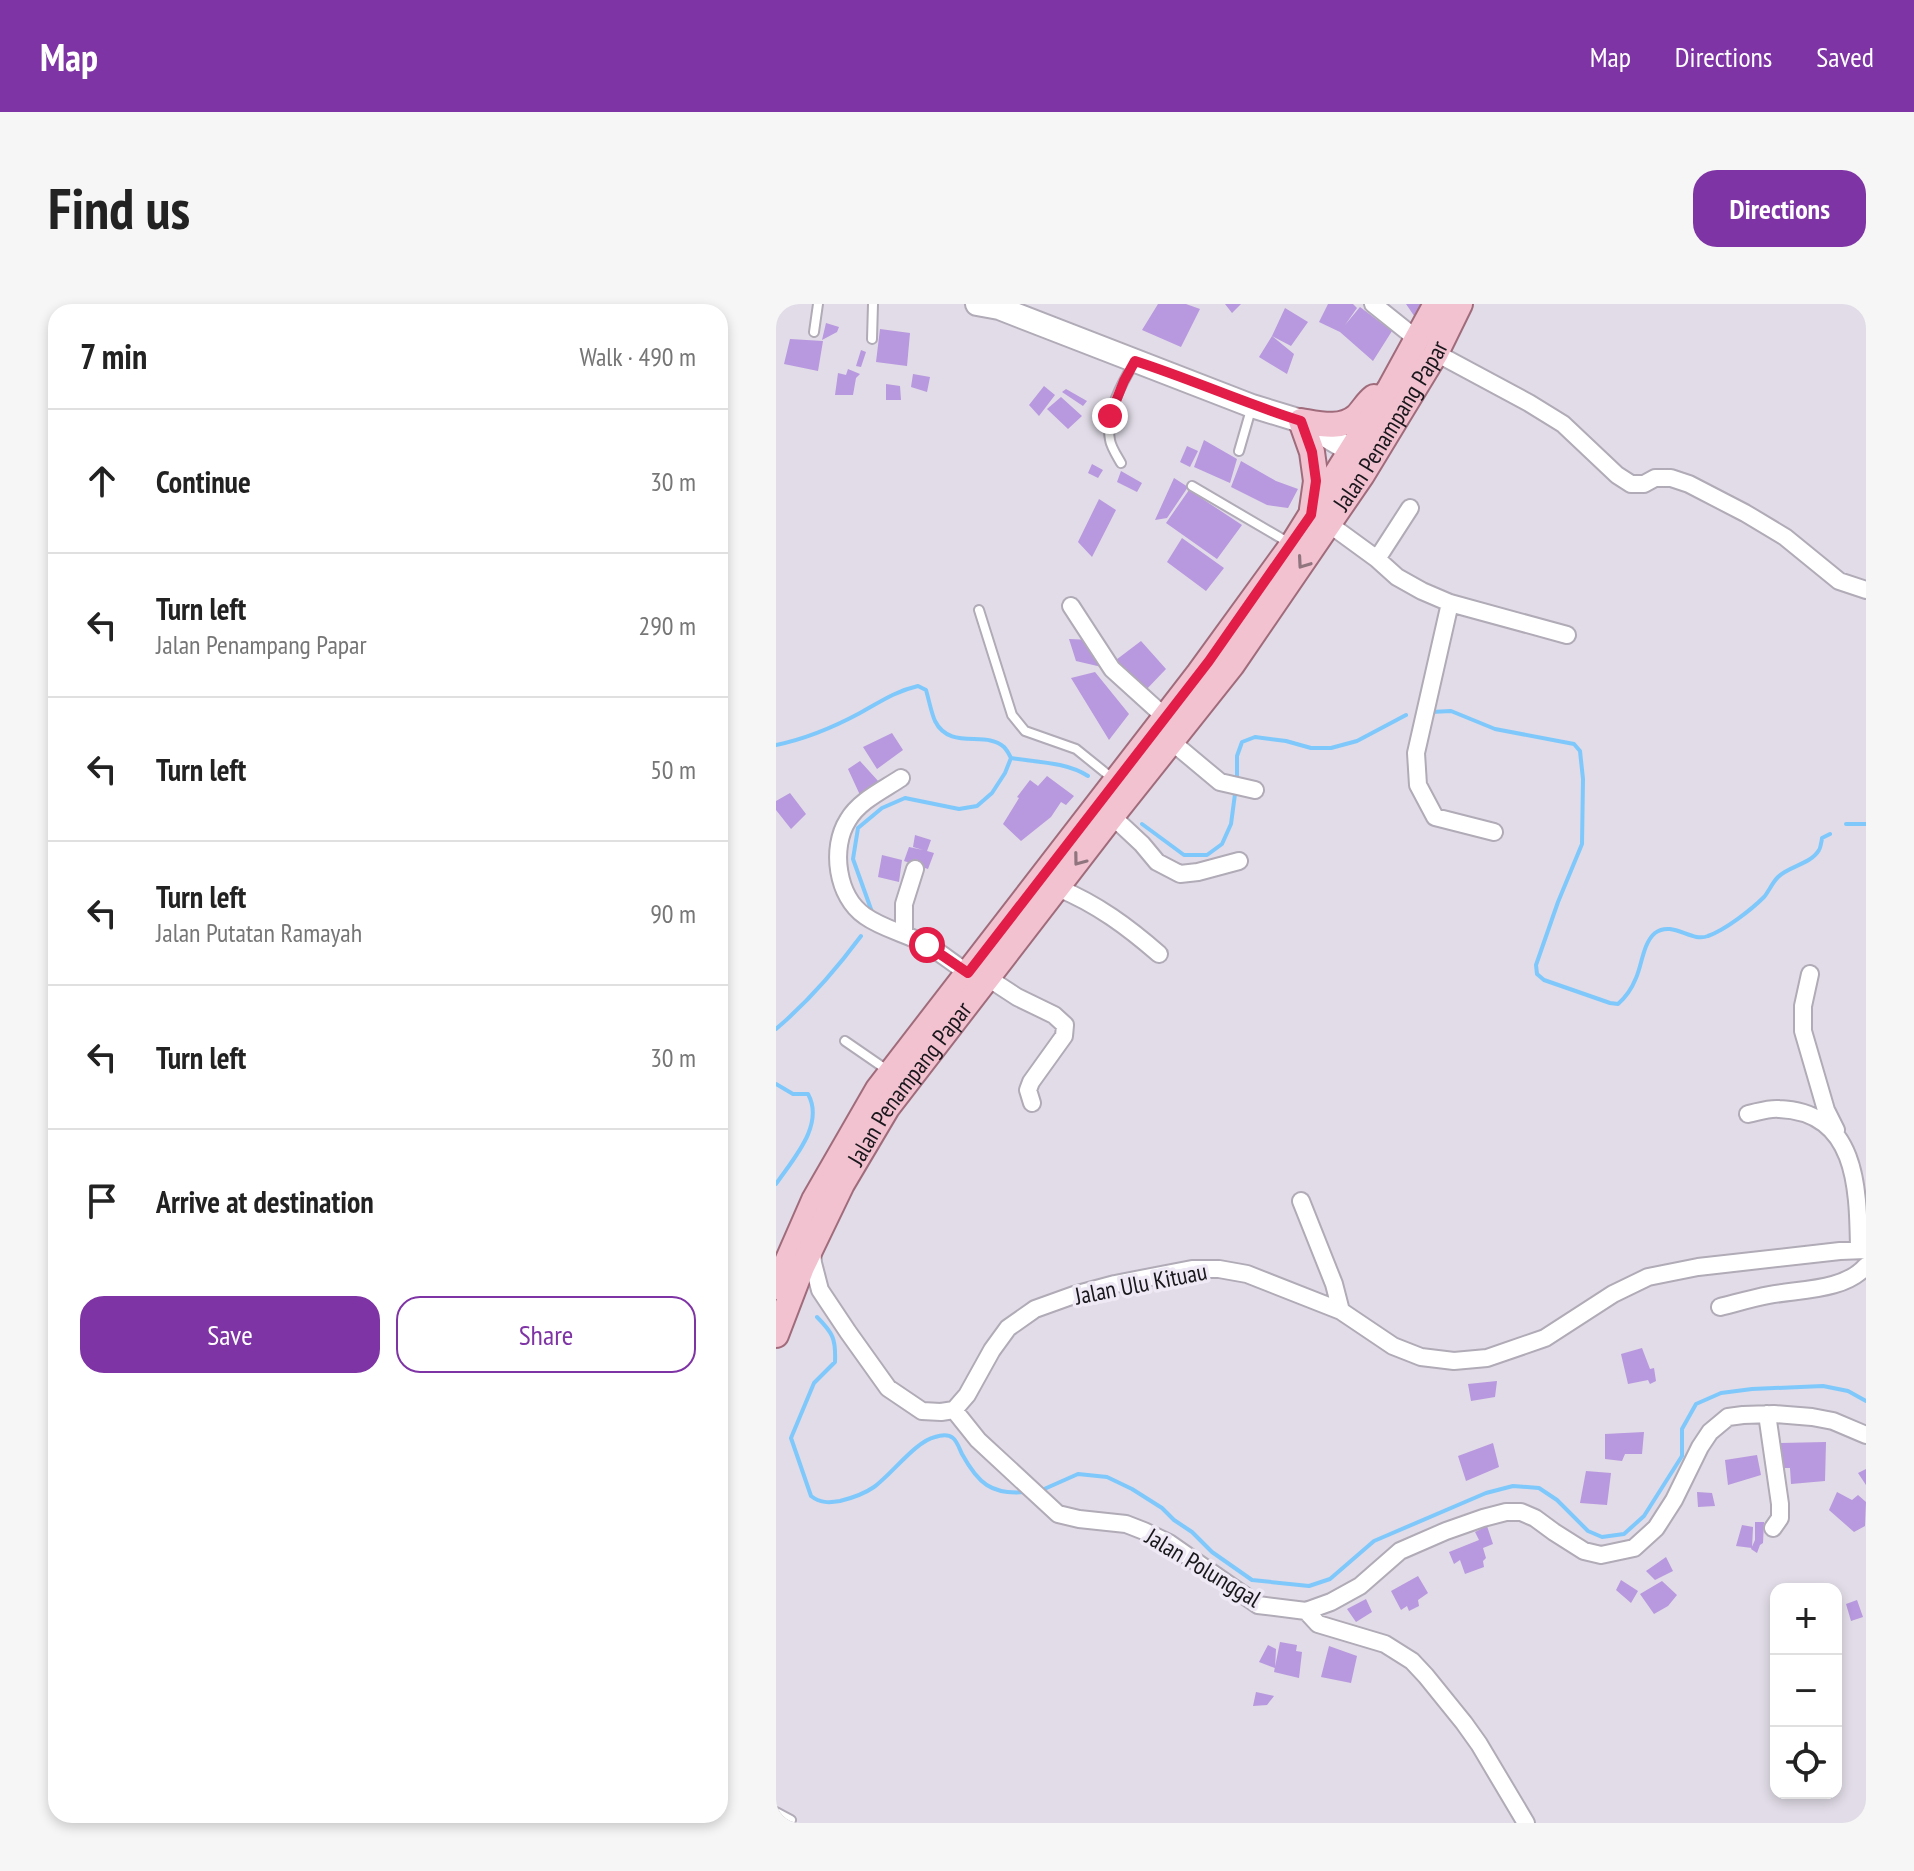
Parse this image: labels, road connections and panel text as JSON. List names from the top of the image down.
{
  "streets": {
    "main road": ["Jalan Penampang Papar"],
    "street": ["Jalan Ulu Kituau", "Jalan Polunggal"]
  },
  "crossings": [
    ["Jalan Ulu Kituau", "Jalan Polunggal"]
  ],
  "page": {
    "header": "Map",
    "nav": ["Map", "Directions", "Saved"],
    "buttons": [
      "Directions",
      ["Save", "Share"]
    ],
    "title": "Find us",
    "heading": ["7 min", "Walk · 490 m"],
    "list": [
      ["Continue", "30 m"],
      ["Turn left", "Jalan Penampang Papar", "290 m"],
      ["Turn left", "50 m"],
      ["Turn left", "Jalan Putatan Ramayah", "90 m"],
      ["Turn left", "30 m"],
      "Arrive at destination"
    ],
    "map_buttons": ["+", "−"]
  }
}
